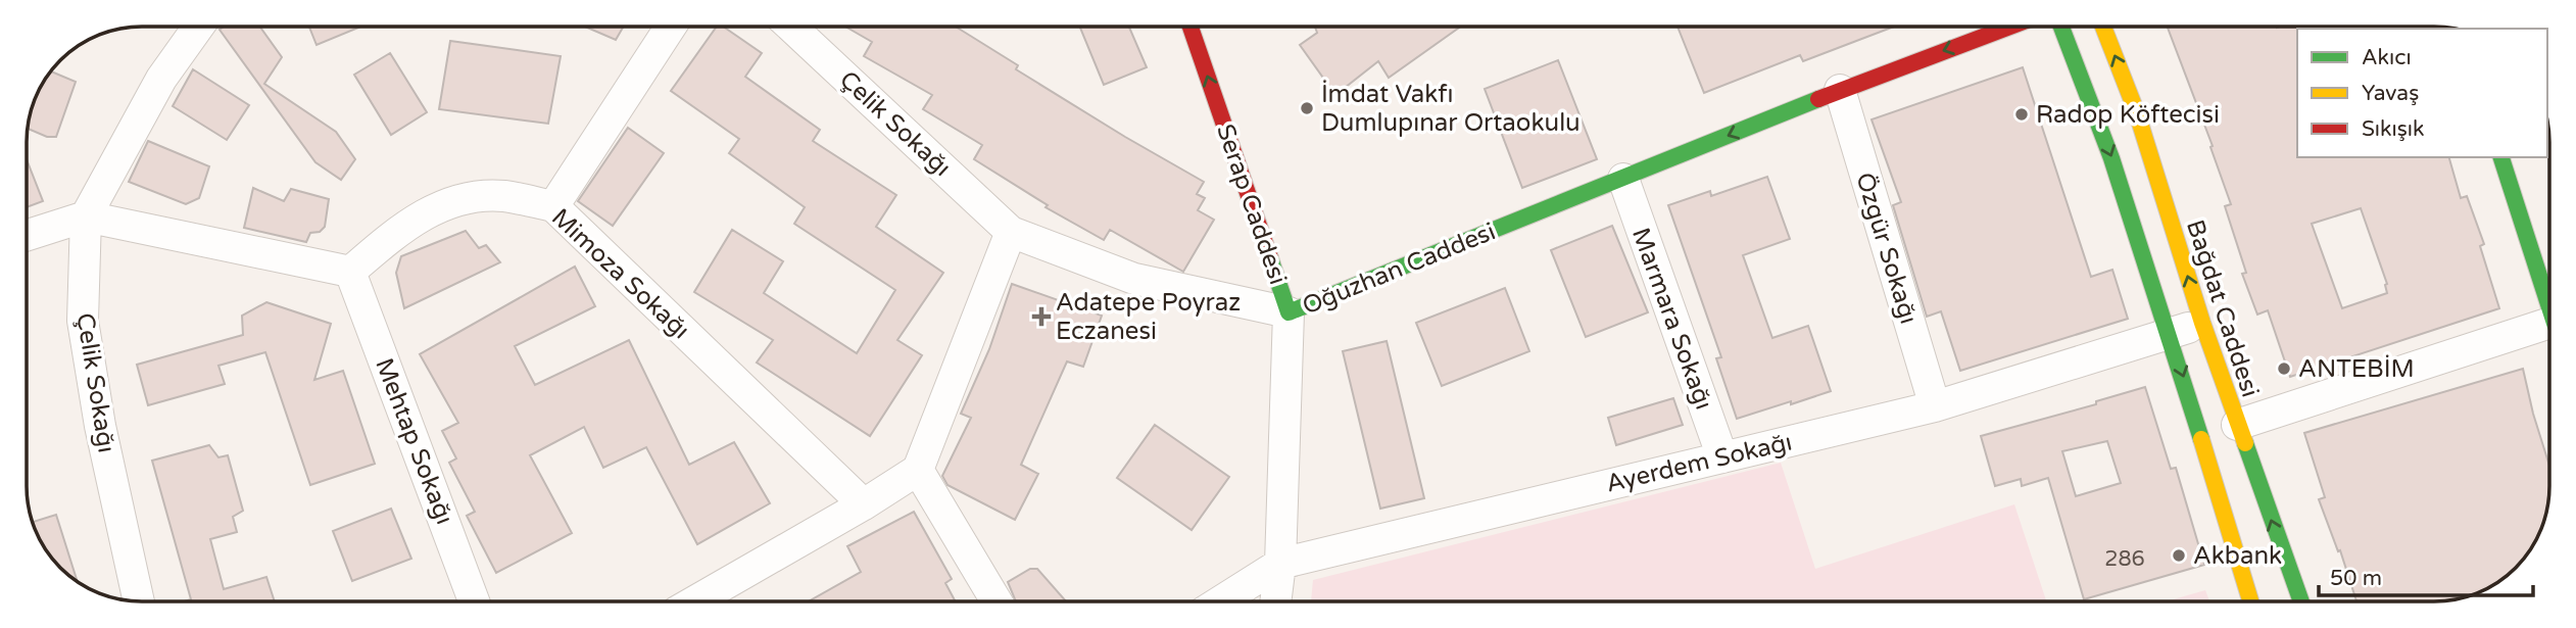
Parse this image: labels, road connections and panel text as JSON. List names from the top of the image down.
{
  "streets": {
    "street": [
      "Çelik Sokağı",
      "Serap Caddesi",
      "Özgür Sokağı",
      "Oğuzhan Caddesi",
      "Mimoza Sokağı",
      "Bağdat Caddesi",
      "Marmara Sokağı",
      "Mehtap Sokağı",
      "Ayerdem Sokağı"
    ]
  },
  "crossings": [
    ["Çelik Sokağı", "Oğuzhan Caddesi"],
    ["Serap Caddesi", "Oğuzhan Caddesi"],
    ["Serap Caddesi", "Ayerdem Sokağı"],
    ["Özgür Sokağı", "Oğuzhan Caddesi"],
    ["Özgür Sokağı", "Ayerdem Sokağı"],
    ["Oğuzhan Caddesi", "Marmara Sokağı"],
    ["Mimoza Sokağı", "Mehtap Sokağı"],
    ["Bağdat Caddesi", "Ayerdem Sokağı"],
    ["Marmara Sokağı", "Ayerdem Sokağı"]
  ],
  "one_way": ["Serap Caddesi", "Oğuzhan Caddesi"],
  "places": {
    "other": [
      "İmdat Vakfı Dumlupınar Ortaokulu",
      "Radop Köftecisi",
      "ANTEBİM",
      "Akbank"
    ],
    "health": ["Adatepe Poyraz Eczanesi"]
  },
  "house_numbers": ["286"],
  "legend": ["Akıcı", "Yavaş", "Sıkışık"],
  "scale_bar": "50 m"
}
